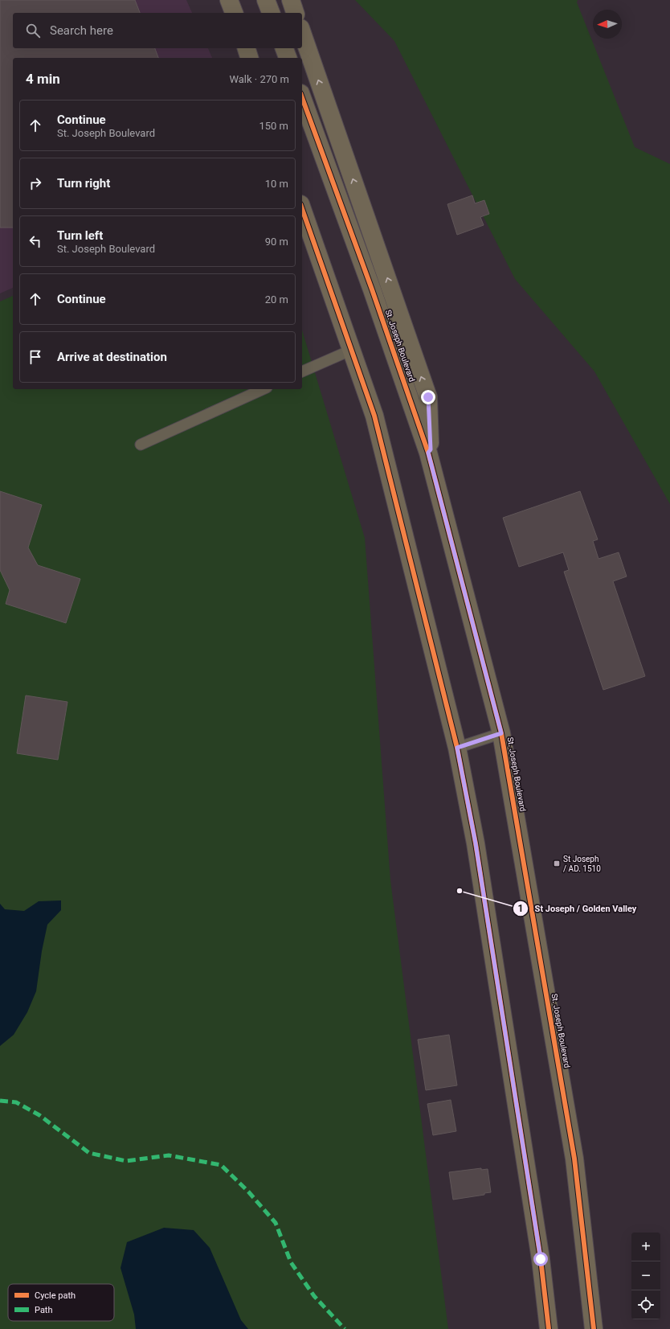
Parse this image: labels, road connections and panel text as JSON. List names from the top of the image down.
{
  "streets": {
    "main road": ["St. Joseph Boulevard"]
  },
  "places": {
    "transit": ["St Joseph / AD. 1510"],
    "other": ["St Joseph / Golden Valley"]
  },
  "legend": ["Cycle path", "Path"],
  "north": "left",
  "page": {
    "search": "Search here",
    "heading": ["4 min", "Walk · 270 m"],
    "list": [
      ["Continue", "St. Joseph Boulevard", "150 m"],
      ["Turn right", "10 m"],
      ["Turn left", "St. Joseph Boulevard", "90 m"],
      ["Continue", "20 m"],
      "Arrive at destination"
    ],
    "map_buttons": ["+", "−"]
  }
}
